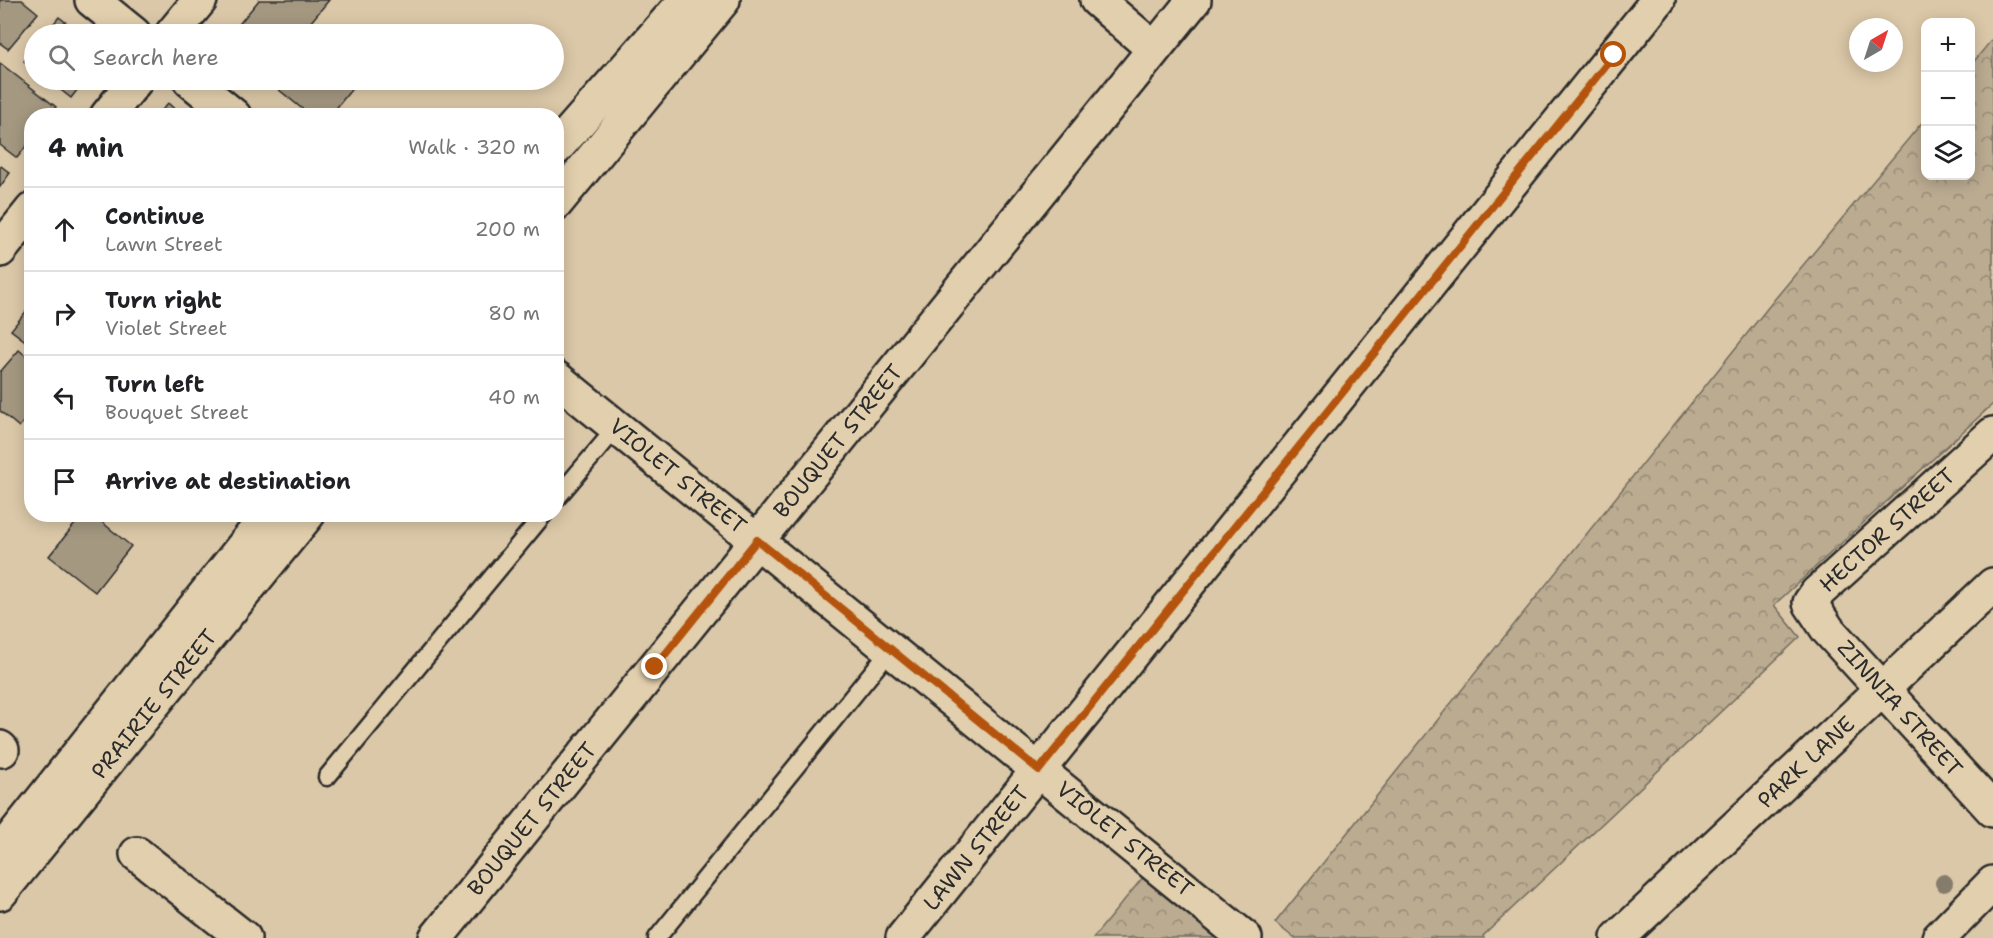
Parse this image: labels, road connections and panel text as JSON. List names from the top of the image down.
{
  "streets": {
    "street": [
      "BOUQUET STREET",
      "VIOLET STREET",
      "HECTOR STREET",
      "PRAIRIE STREET",
      "ZINNIA STREET",
      "PARK LANE",
      "LAWN STREET"
    ]
  },
  "crossings": [
    ["BOUQUET STREET", "VIOLET STREET"],
    ["VIOLET STREET", "LAWN STREET"],
    ["HECTOR STREET", "ZINNIA STREET"],
    ["ZINNIA STREET", "PARK LANE"]
  ],
  "north": "top right",
  "page": {
    "map_buttons": ["+", "−"],
    "search": "Search here",
    "heading": ["4 min", "Walk · 320 m"],
    "list": [
      ["Continue", "Lawn Street", "200 m"],
      ["Turn right", "Violet Street", "80 m"],
      ["Turn left", "Bouquet Street", "40 m"],
      "Arrive at destination"
    ]
  }
}
